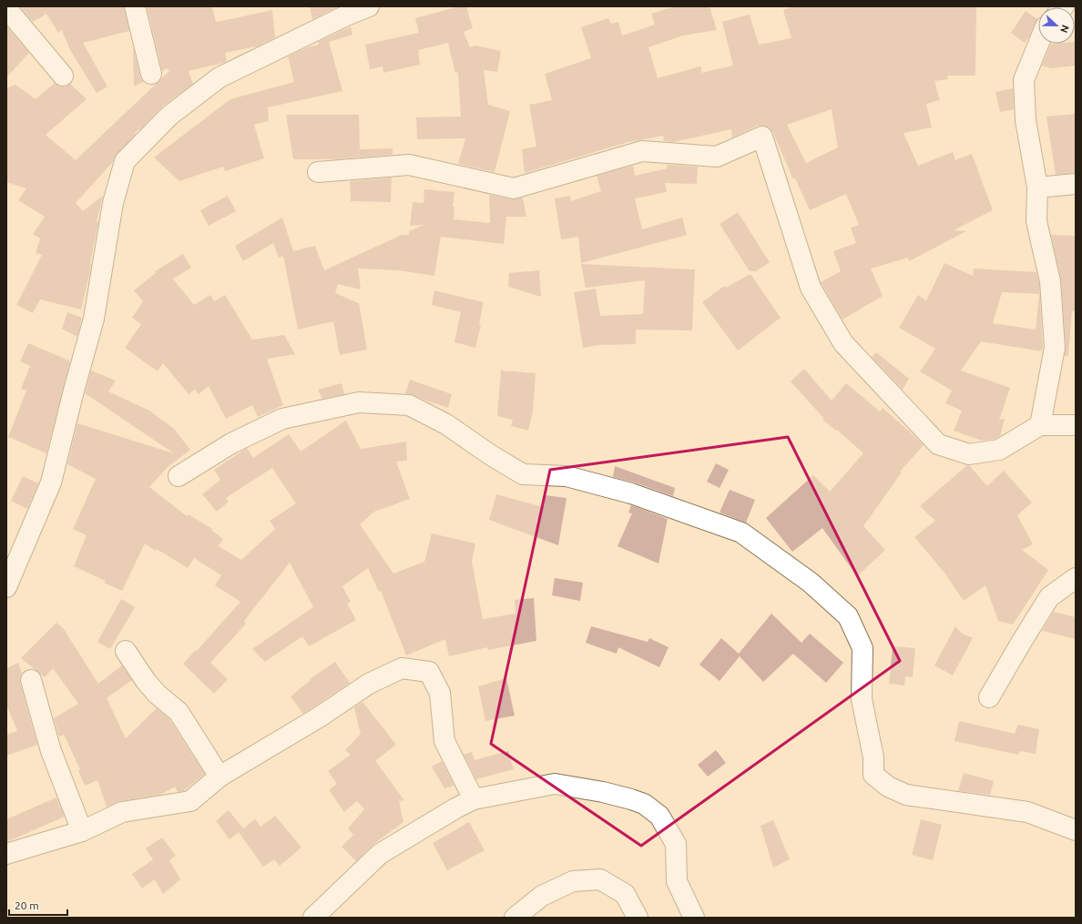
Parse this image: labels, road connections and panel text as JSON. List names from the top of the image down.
{
  "scale_bar": "20 m",
  "north": "right"
}
